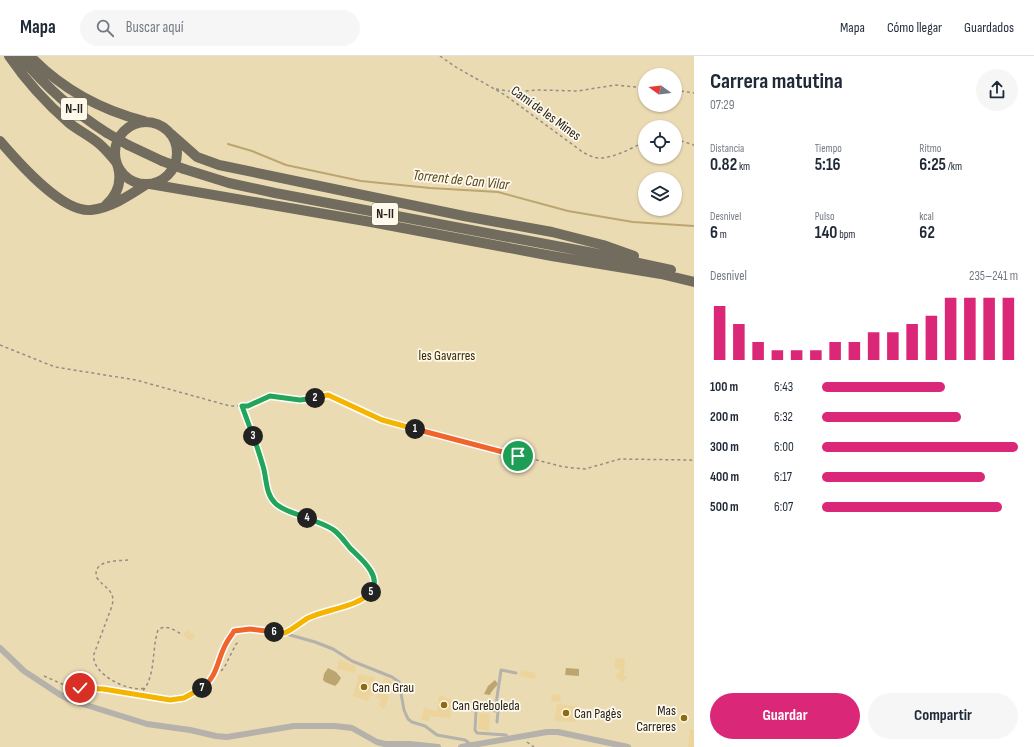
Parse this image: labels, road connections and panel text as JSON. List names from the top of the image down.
{
  "streets": {
    "highway": ["N-II"],
    "path": ["Camí de les Mines"]
  },
  "water": ["Torrent de Can Vilar"],
  "parks": ["les Gavarres"],
  "places": [
    "Can Grau",
    "Can Greboleda",
    "Can Pagès",
    "Mas Carreres"
  ],
  "north": "left",
  "page": {
    "header": "Mapa",
    "search": "Buscar aquí",
    "nav": ["Mapa", "Cómo llegar", "Guardados"],
    "heading": ["Carrera matutina", "07:29"],
    "stats": [
      ["Distancia", "0.82 km"],
      ["Tiempo", "5:16"],
      ["Ritmo", "6:25 /km"],
      ["Desnivel", "6 m"],
      ["Pulso", "140 bpm"],
      ["kcal", "62"]
    ],
    "chart": ["Desnivel", "235–241 m"],
    "list": [
      {
        "name": "100 m",
        "note": "6:43"
      },
      {
        "name": "200 m",
        "note": "6:32"
      },
      {
        "name": "300 m",
        "note": "6:00"
      },
      {
        "name": "400 m",
        "note": "6:17"
      },
      {
        "name": "500 m",
        "note": "6:07"
      }
    ],
    "pins": [
      "2",
      "1",
      "3",
      "4",
      "5",
      "6",
      "7"
    ],
    "buttons": ["Guardar", "Compartir"]
  }
}
